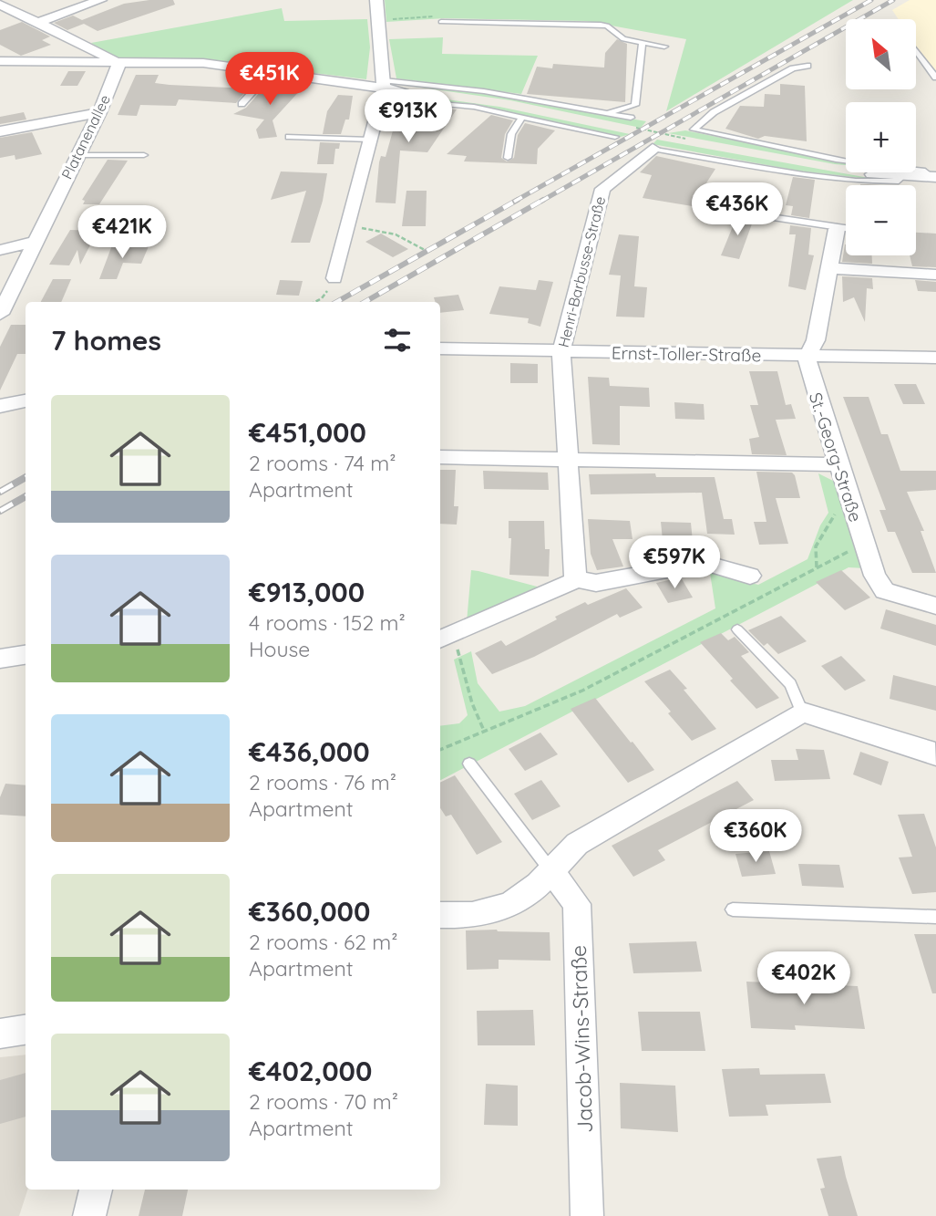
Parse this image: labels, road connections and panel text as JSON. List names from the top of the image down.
{
  "streets": {
    "street": [
      "Platanenallee",
      "Henri-Barbusse-Straße",
      "Ernst-Toller-Straße",
      "St.-Georg-Straße",
      "Jacob-Wins-Straße"
    ]
  },
  "crossings": [
    ["Henri-Barbusse-Straße", "Ernst-Toller-Straße"],
    ["Ernst-Toller-Straße", "St.-Georg-Straße"]
  ],
  "north": "top left",
  "page": {
    "map_buttons": ["+", "−"],
    "price": [
      "€451K",
      "€913K",
      "€436K",
      "€421K",
      "€597K",
      "€360K",
      "€402K"
    ],
    "heading": "7 homes",
    "list": [
      {
        "name": "€451,000",
        "note": "2 rooms · 74 m² · Apartment"
      },
      {
        "name": "€913,000",
        "note": "4 rooms · 152 m² · House"
      },
      {
        "name": "€436,000",
        "note": "2 rooms · 76 m² · Apartment"
      },
      {
        "name": "€360,000",
        "note": "2 rooms · 62 m² · Apartment"
      },
      {
        "name": "€402,000",
        "note": "2 rooms · 70 m² · Apartment"
      }
    ]
  }
}
